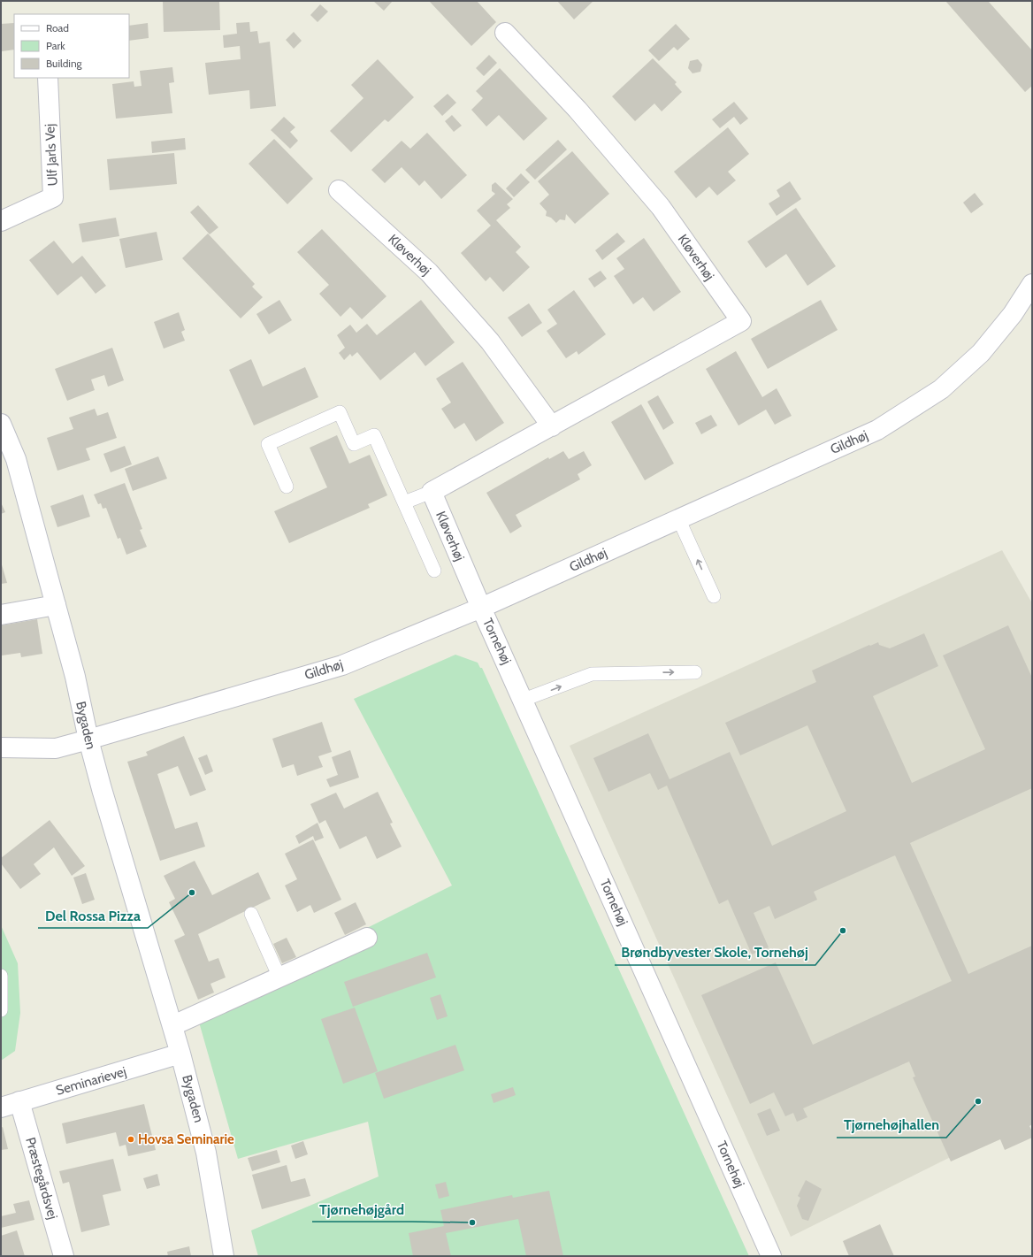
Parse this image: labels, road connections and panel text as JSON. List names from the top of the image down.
{
  "streets": {
    "street": [
      "Ulf Jarls Vej",
      "Kløverhøj",
      "Gildhøj",
      "Tornehøj",
      "Bygaden",
      "Seminarievej",
      "Præstegårdsvej"
    ]
  },
  "crossings": [
    ["Kløverhøj", "Gildhøj"],
    ["Kløverhøj", "Tornehøj"],
    ["Gildhøj", "Tornehøj"],
    ["Gildhøj", "Bygaden"],
    ["Bygaden", "Seminarievej"],
    ["Seminarievej", "Præstegårdsvej"]
  ],
  "places": [
    "Del Rossa Pizza",
    "Brøndbyvester Skole, Tornehøj",
    "Tjørnehøjhallen",
    "Hovsa Seminarie",
    "Tjørnehøjgård"
  ],
  "legend": ["Road", "Park", "Building"]
}
